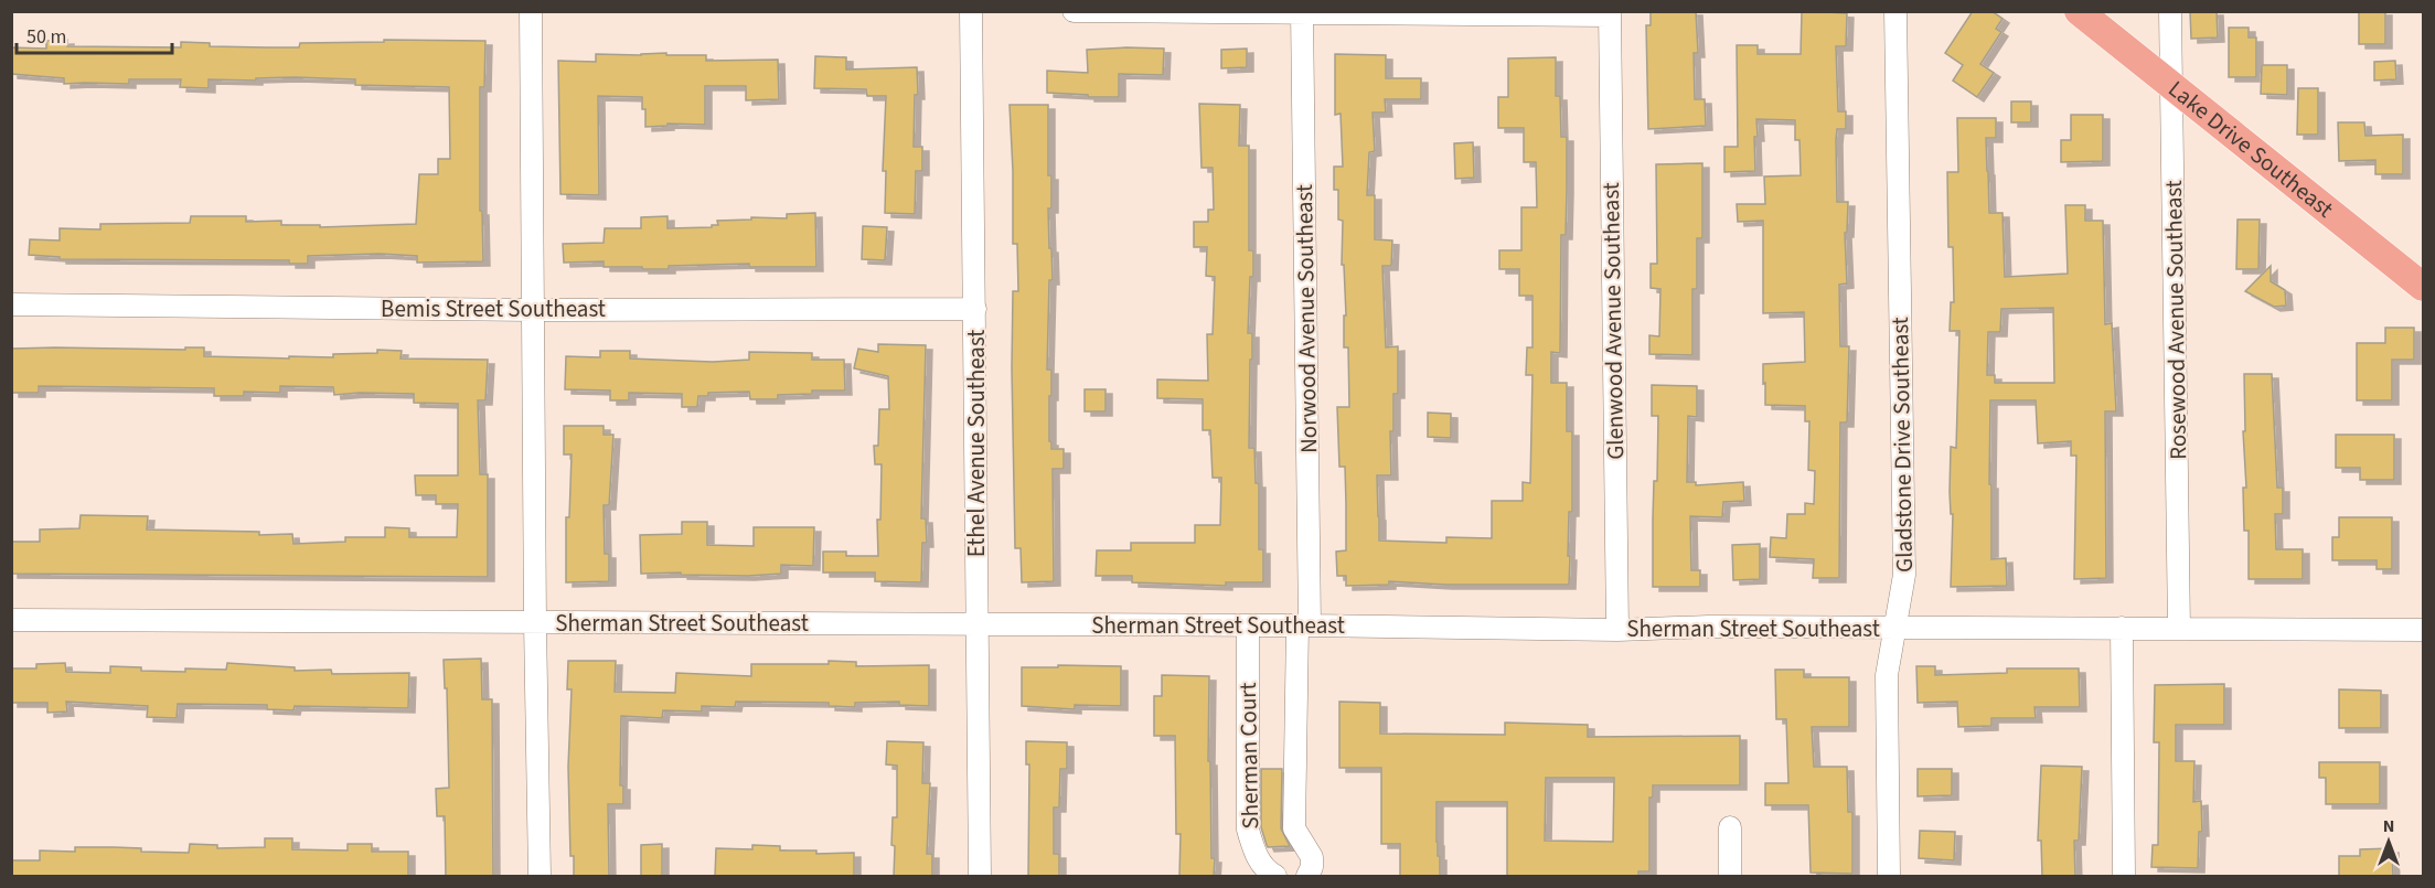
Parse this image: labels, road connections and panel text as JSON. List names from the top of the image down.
{
  "streets": {
    "main road": ["Lake Drive Southeast"],
    "street": [
      "Bemis Street Southeast",
      "Norwood Avenue Southeast",
      "Rosewood Avenue Southeast",
      "Glenwood Avenue Southeast",
      "Ethel Avenue Southeast",
      "Gladstone Drive Southeast",
      "Sherman Street Southeast",
      "Sherman Court"
    ]
  },
  "crossings": [
    ["Lake Drive Southeast", "Rosewood Avenue Southeast"],
    ["Bemis Street Southeast", "Ethel Avenue Southeast"],
    ["Norwood Avenue Southeast", "Sherman Street Southeast"],
    ["Norwood Avenue Southeast", "Sherman Court"],
    ["Rosewood Avenue Southeast", "Sherman Street Southeast"],
    ["Glenwood Avenue Southeast", "Sherman Street Southeast"],
    ["Ethel Avenue Southeast", "Sherman Street Southeast"],
    ["Gladstone Drive Southeast", "Sherman Street Southeast"],
    ["Sherman Street Southeast", "Sherman Court"]
  ],
  "scale_bar": "50 m",
  "north": "top"
}
